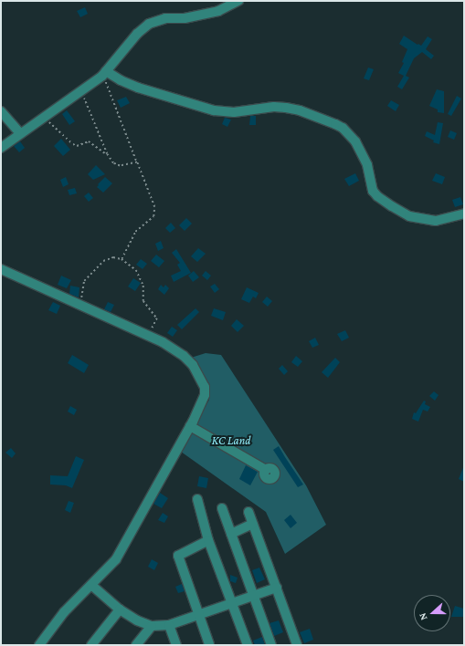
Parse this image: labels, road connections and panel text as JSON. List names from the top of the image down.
{
  "parks": ["KC Land"],
  "north": "left"
}
